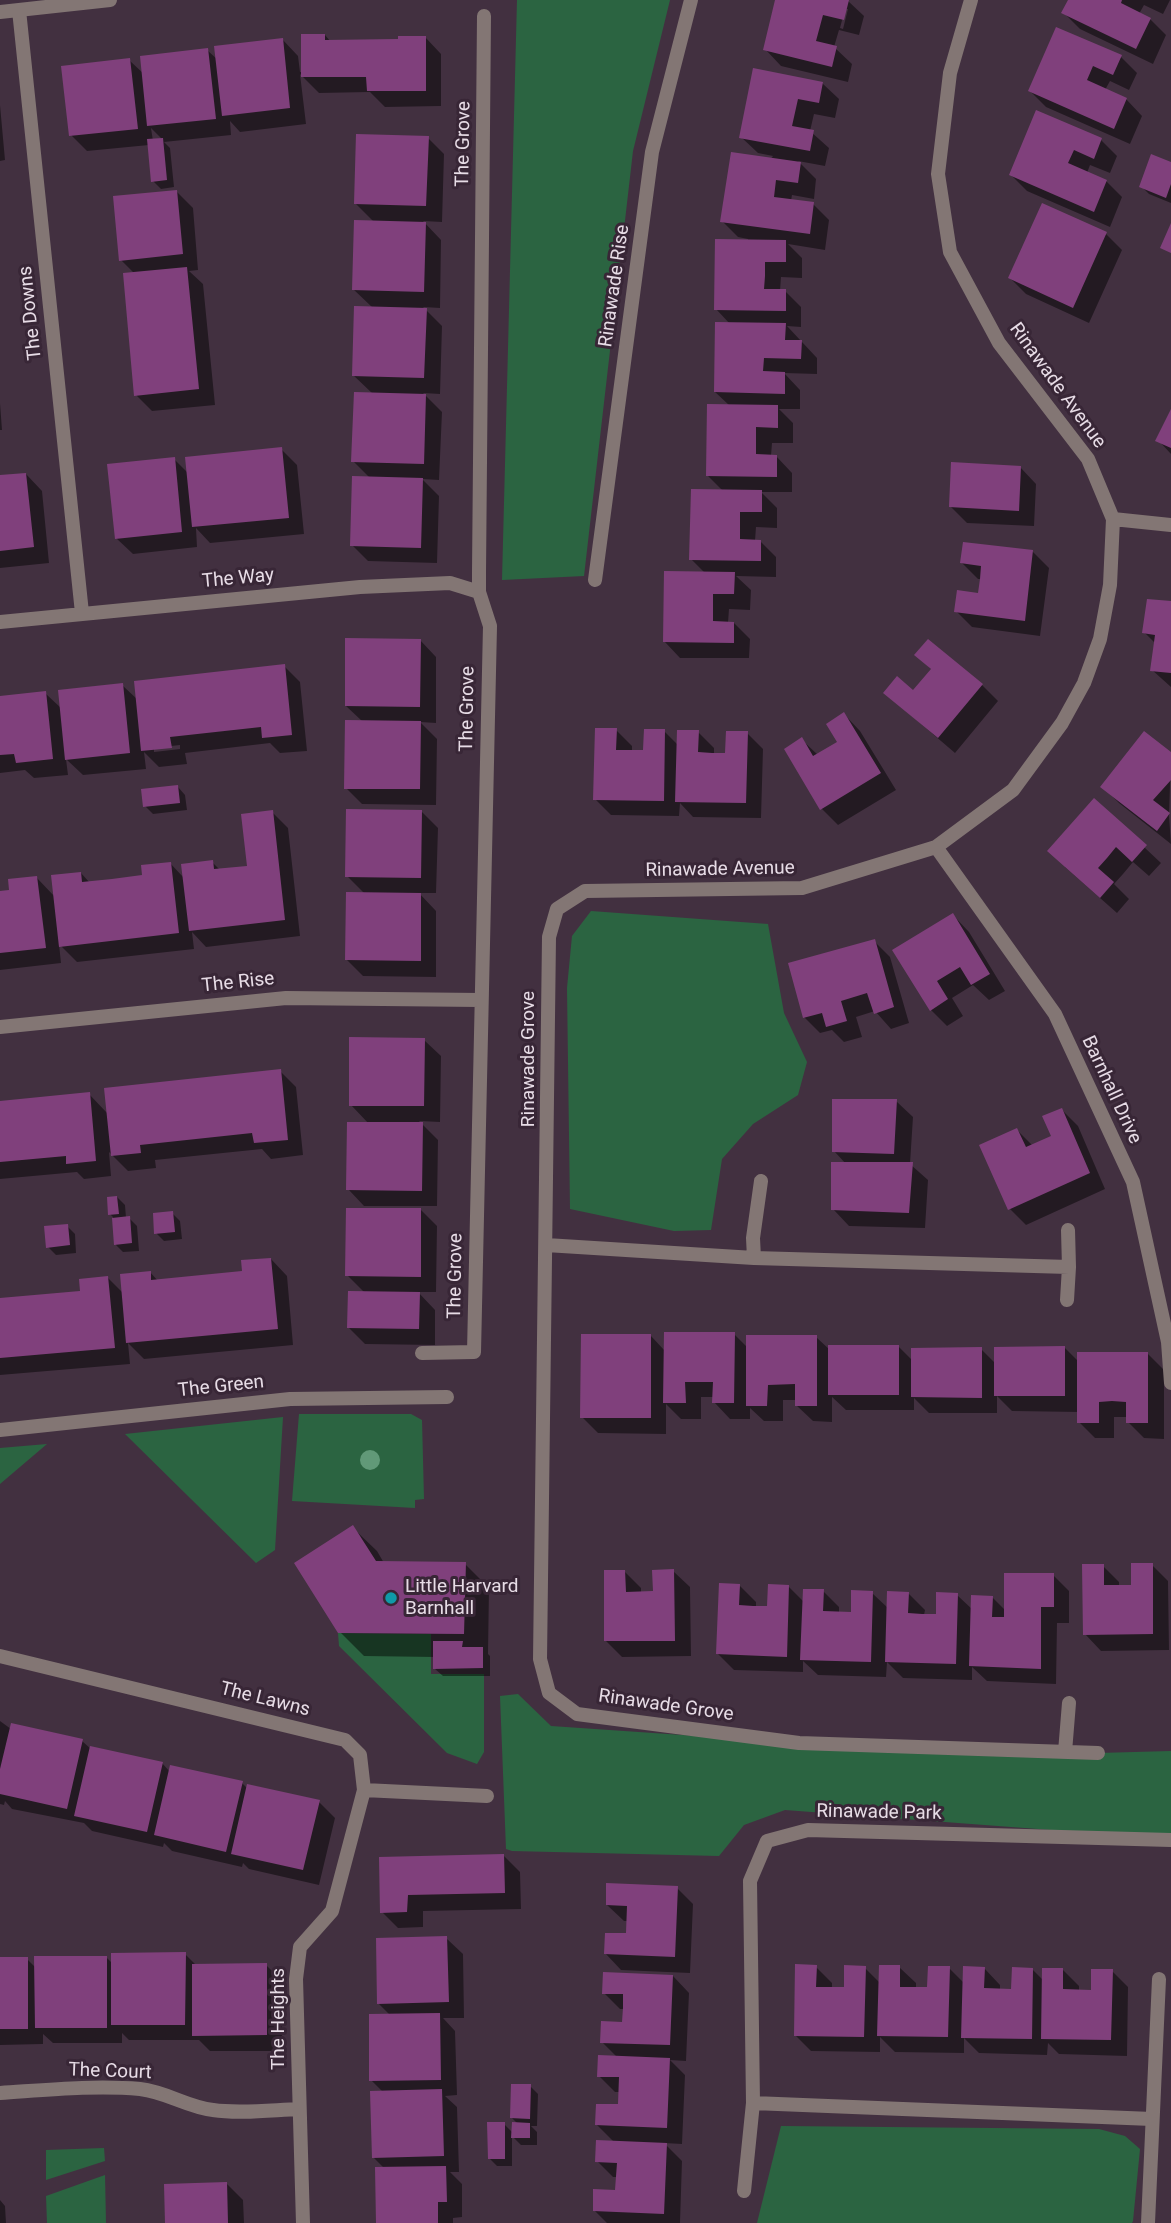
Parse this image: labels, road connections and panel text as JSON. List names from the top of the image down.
{
  "streets": {
    "street": [
      "The Grove",
      "Rinawade Rise",
      "The Downs",
      "Rinawade Avenue",
      "The Way",
      "The Rise",
      "Rinawade Grove",
      "Barnhall Drive",
      "The Green",
      "The Lawns",
      "Rinawade Park",
      "The Heights",
      "The Court"
    ]
  },
  "crossings": [
    ["The Grove", "The Way"],
    ["The Grove", "The Rise"],
    ["The Downs", "The Way"],
    ["Rinawade Avenue", "Rinawade Grove"],
    ["Rinawade Avenue", "Barnhall Drive"],
    ["The Lawns", "The Heights"],
    ["The Heights", "The Court"]
  ],
  "places": ["Little Harvard Barnhall"]
}
